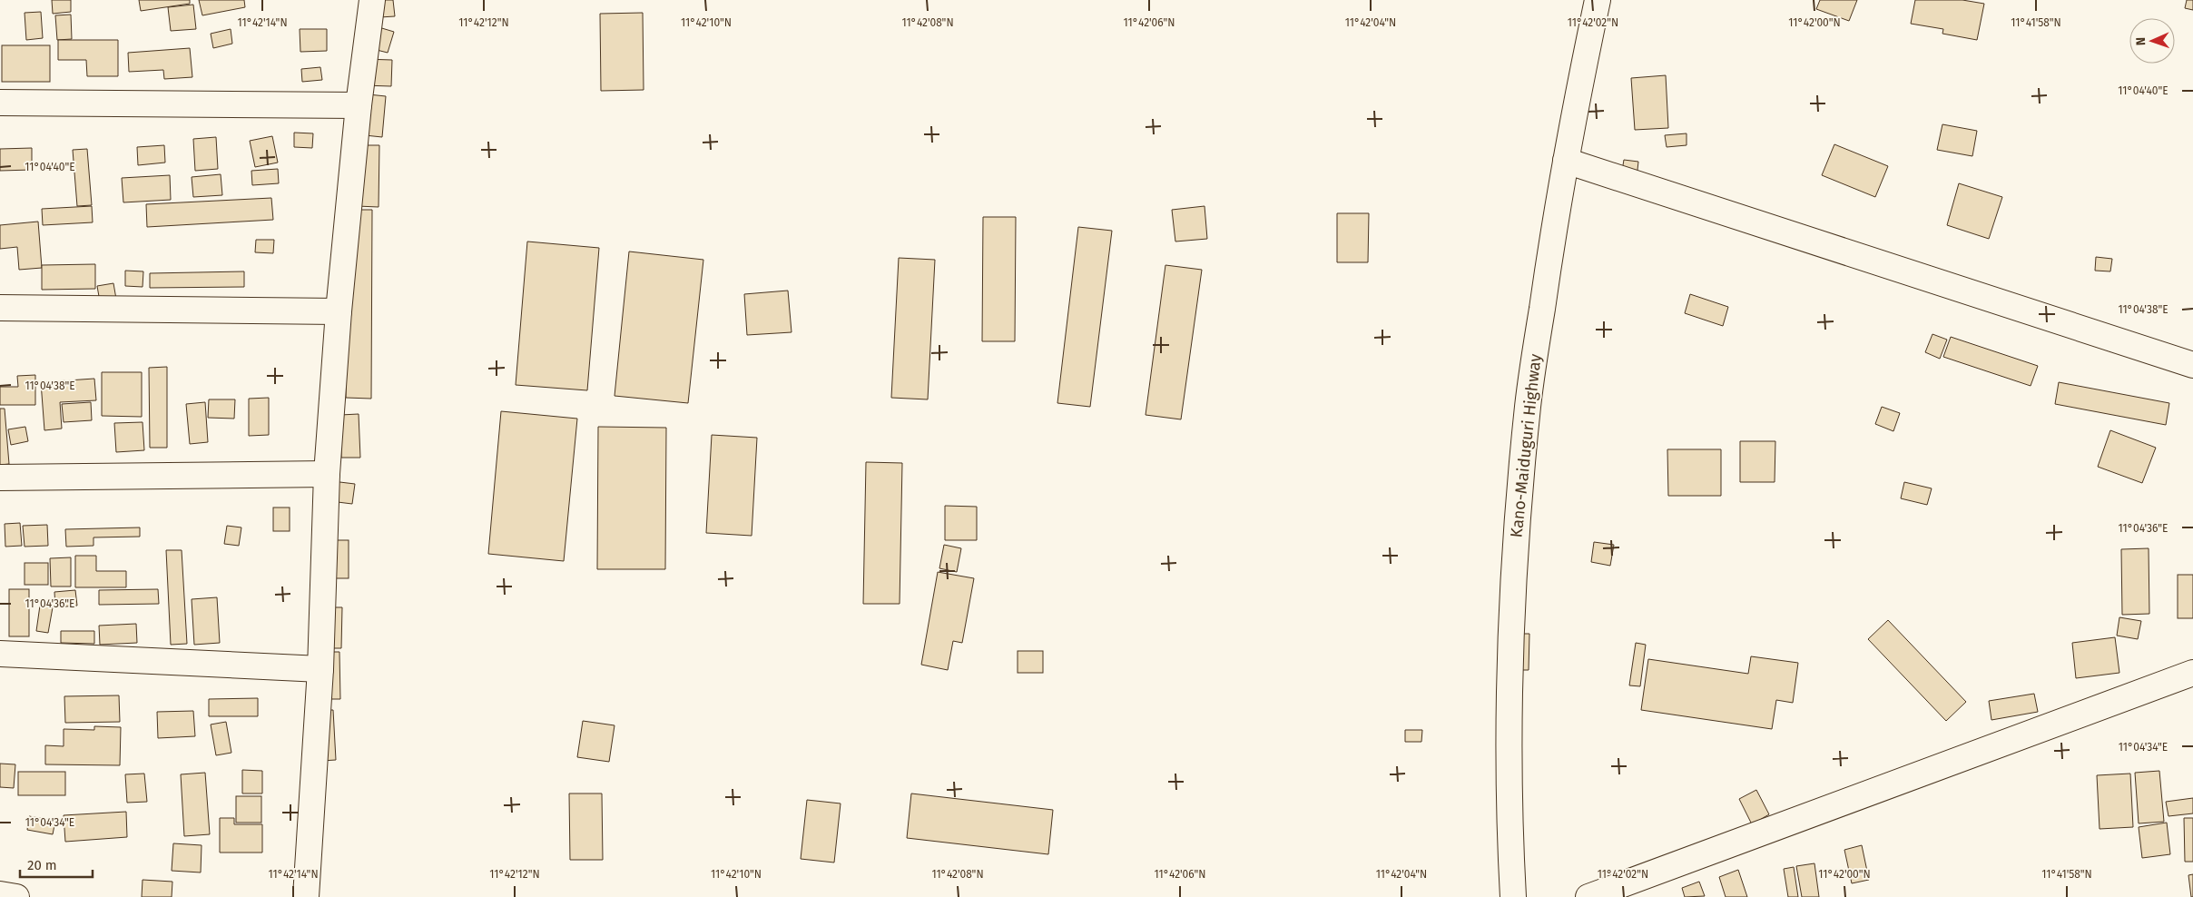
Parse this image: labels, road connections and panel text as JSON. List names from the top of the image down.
{
  "streets": {
    "main road": ["Kano-Maiduguri Highway"]
  },
  "scale_bar": "20 m",
  "north": "left",
  "coordinates": [
    "11°42'14\"N",
    "11°42'12\"N",
    "11°42'10\"N",
    "11°42'08\"N",
    "11°42'06\"N",
    "11°42'04\"N",
    "11°42'02\"N",
    "11°42'00\"N",
    "11°41'58\"N",
    "11°04'40\"E",
    "11°04'38\"E",
    "11°04'36\"E",
    "11°04'34\"E"
  ]
}
